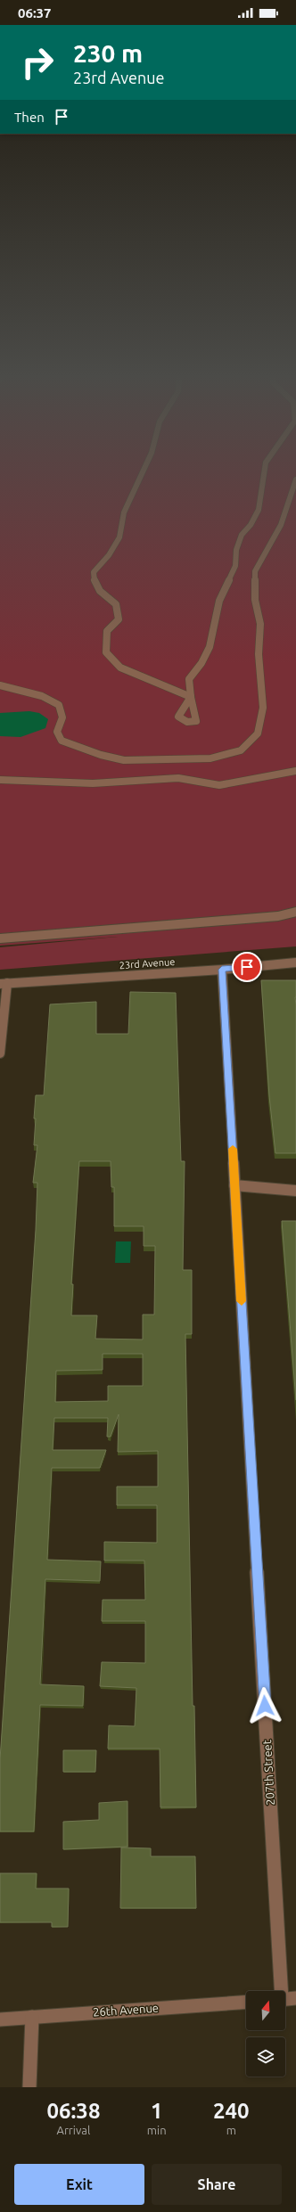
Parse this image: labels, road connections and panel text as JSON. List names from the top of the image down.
{
  "streets": {
    "street": ["23rd Avenue", "207th Street", "26th Avenue"]
  },
  "crossings": [
    ["23rd Avenue", "207th Street"]
  ],
  "north": "top",
  "page": {
    "status": "06:37",
    "turn": ["230 m", "23rd Avenue"],
    "then": "Then",
    "eta": [
      "06:38",
      "Arrival",
      "1",
      "min",
      "240",
      "m"
    ],
    "buttons": ["Exit", "Share"]
  }
}
